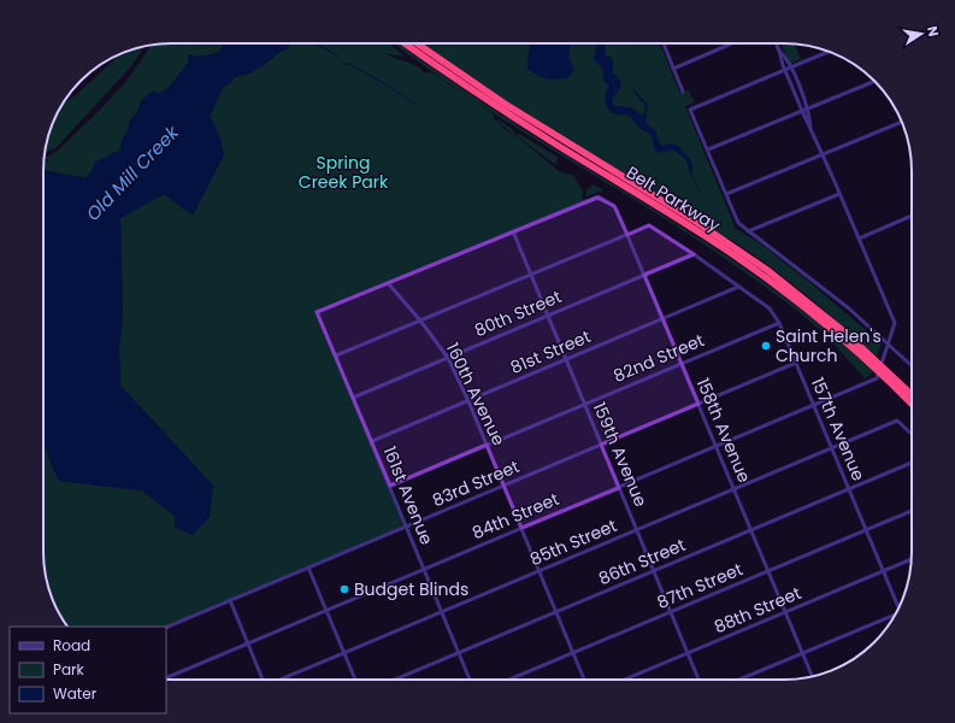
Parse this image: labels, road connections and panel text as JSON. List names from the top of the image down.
{
  "streets": {
    "highway": ["Belt Parkway"],
    "street": [
      "80th Street",
      "81st Street",
      "82nd Street",
      "160th Avenue",
      "157th Avenue",
      "158th Avenue",
      "159th Avenue",
      "83rd Street",
      "161st Avenue",
      "84th Street",
      "85th Street",
      "86th Street",
      "87th Street",
      "88th Street"
    ]
  },
  "crossings": [
    ["80th Street", "160th Avenue"],
    ["80th Street", "157th Avenue"],
    ["80th Street", "158th Avenue"],
    ["80th Street", "159th Avenue"],
    ["80th Street", "161st Avenue"],
    ["81st Street", "160th Avenue"],
    ["81st Street", "157th Avenue"],
    ["81st Street", "158th Avenue"],
    ["81st Street", "159th Avenue"],
    ["81st Street", "161st Avenue"],
    ["82nd Street", "160th Avenue"],
    ["82nd Street", "157th Avenue"],
    ["82nd Street", "158th Avenue"],
    ["82nd Street", "159th Avenue"],
    ["82nd Street", "161st Avenue"],
    ["160th Avenue", "83rd Street"],
    ["160th Avenue", "161st Avenue"],
    ["160th Avenue", "84th Street"],
    ["160th Avenue", "85th Street"],
    ["160th Avenue", "86th Street"],
    ["160th Avenue", "87th Street"],
    ["157th Avenue", "158th Avenue"],
    ["157th Avenue", "83rd Street"],
    ["157th Avenue", "84th Street"],
    ["157th Avenue", "85th Street"],
    ["157th Avenue", "86th Street"],
    ["157th Avenue", "87th Street"],
    ["157th Avenue", "88th Street"],
    ["158th Avenue", "159th Avenue"],
    ["158th Avenue", "83rd Street"],
    ["158th Avenue", "84th Street"],
    ["158th Avenue", "85th Street"],
    ["158th Avenue", "86th Street"],
    ["158th Avenue", "87th Street"],
    ["158th Avenue", "88th Street"],
    ["159th Avenue", "83rd Street"],
    ["159th Avenue", "84th Street"],
    ["159th Avenue", "85th Street"],
    ["159th Avenue", "86th Street"],
    ["159th Avenue", "87th Street"],
    ["159th Avenue", "88th Street"],
    ["83rd Street", "161st Avenue"],
    ["161st Avenue", "84th Street"],
    ["161st Avenue", "85th Street"],
    ["161st Avenue", "86th Street"]
  ],
  "water": ["Old Mill Creek"],
  "parks": ["Spring Creek Park"],
  "places": ["Saint Helen's Church", "Budget Blinds"],
  "legend": ["Road", "Park", "Water"],
  "north": "right"
}
